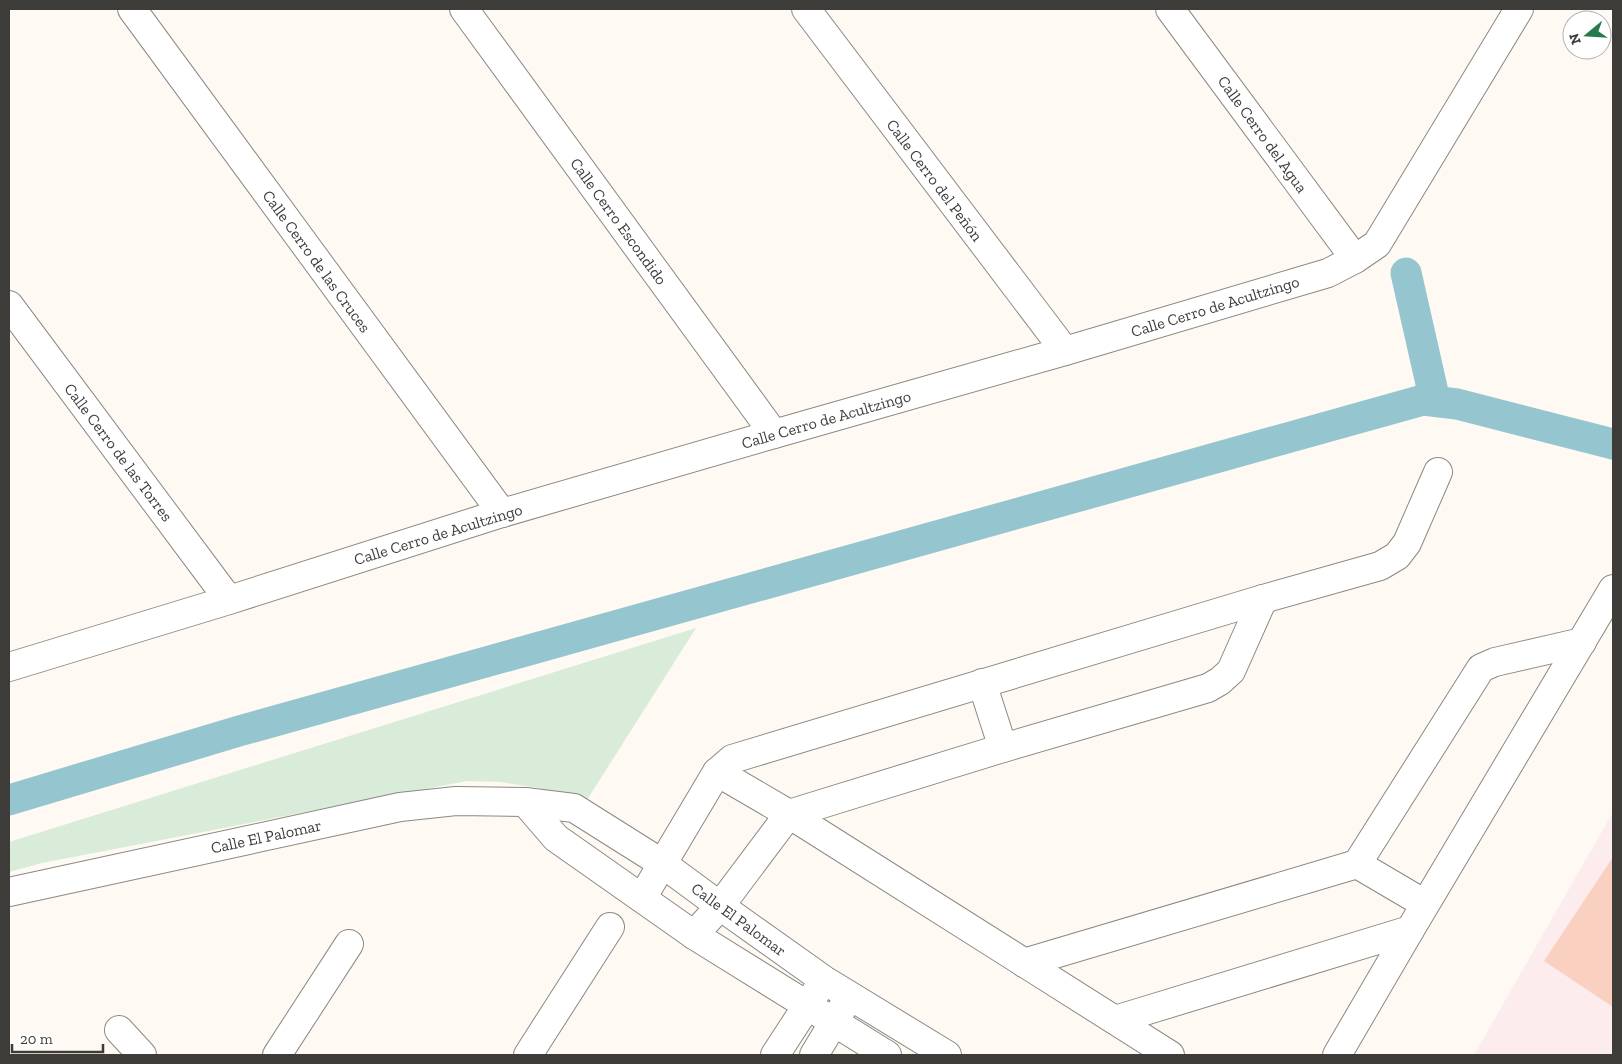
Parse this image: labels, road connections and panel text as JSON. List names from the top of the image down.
{
  "streets": {
    "street": [
      "Calle Cerro del Agua",
      "Calle Cerro del Peñón",
      "Calle Cerro Escondido",
      "Calle Cerro de las Cruces",
      "Calle Cerro de Acultzingo",
      "Calle Cerro de las Torres",
      "Calle El Palomar"
    ]
  },
  "crossings": [
    ["Calle Cerro del Agua", "Calle Cerro de Acultzingo"],
    ["Calle Cerro del Peñón", "Calle Cerro de Acultzingo"],
    ["Calle Cerro Escondido", "Calle Cerro de Acultzingo"],
    ["Calle Cerro de las Cruces", "Calle Cerro de Acultzingo"],
    ["Calle Cerro de Acultzingo", "Calle Cerro de las Torres"]
  ],
  "scale_bar": "20 m",
  "north": "left"
}
